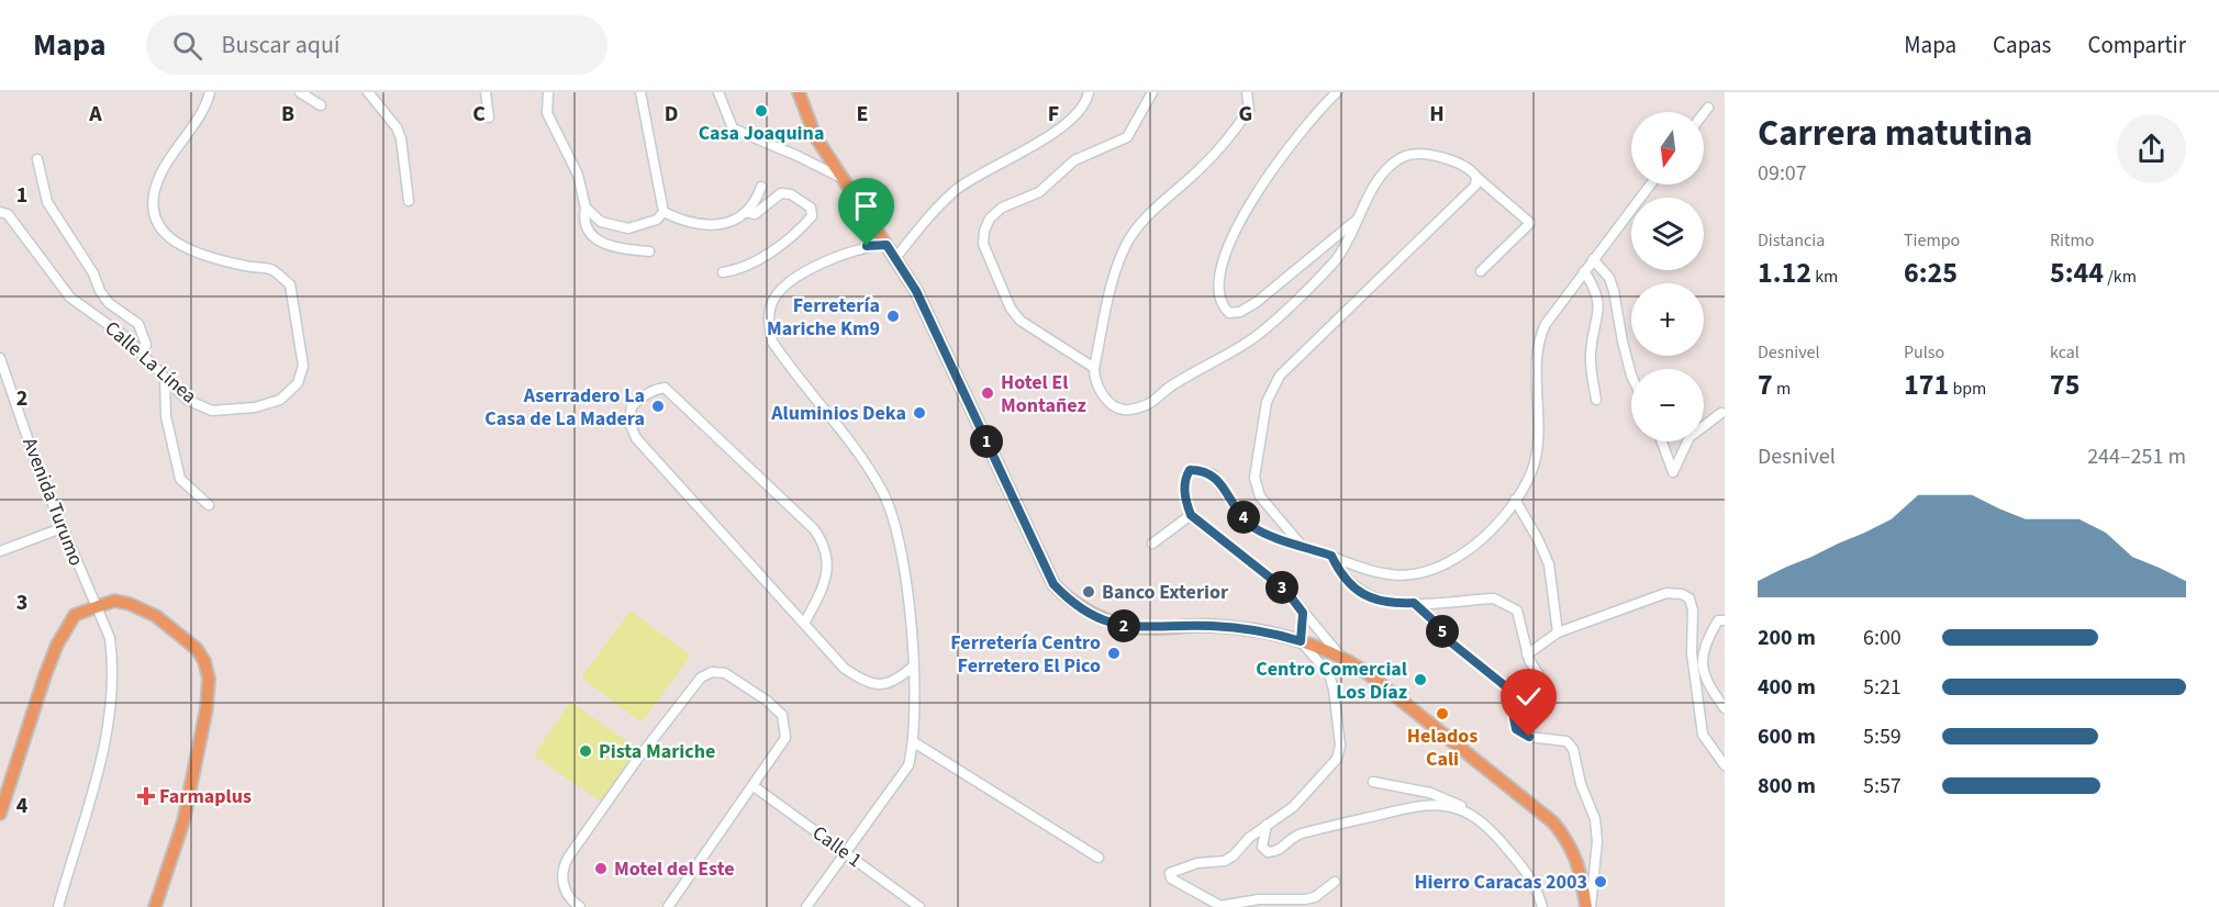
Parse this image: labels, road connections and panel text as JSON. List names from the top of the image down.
{
  "streets": {
    "street": ["Calle La Línea", "Avenida Turumo", "Calle 1"]
  },
  "places": {
    "other": [
      "Casa Joaquina",
      "Ferretería Mariche Km9",
      "Hotel El Montañez",
      "Aserradero La Casa de La Madera",
      "Aluminios Deka",
      "Banco Exterior",
      "Ferretería Centro Ferretero El Pico",
      "Centro Comercial Los Díaz",
      "Helados Cali",
      "Pista Mariche",
      "Motel del Este",
      "Hierro Caracas 2003"
    ],
    "health": ["Farmaplus"]
  },
  "north": "bottom",
  "page": {
    "header": "Mapa",
    "search": "Buscar aquí",
    "nav": ["Mapa", "Capas", "Compartir"],
    "heading": ["Carrera matutina", "09:07"],
    "map_buttons": ["+", "−"],
    "stats": [
      ["Distancia", "1.12 km"],
      ["Tiempo", "6:25"],
      ["Ritmo", "5:44 /km"],
      ["Desnivel", "7 m"],
      ["Pulso", "171 bpm"],
      ["kcal", "75"]
    ],
    "pins": [
      "1",
      "4",
      "3",
      "2",
      "5"
    ],
    "chart": ["Desnivel", "244–251 m"],
    "list": [
      {
        "name": "200 m",
        "note": "6:00"
      },
      {
        "name": "400 m",
        "note": "5:21"
      },
      {
        "name": "600 m",
        "note": "5:59"
      },
      {
        "name": "800 m",
        "note": "5:57"
      }
    ]
  },
  "grid": {
    "columns": [
      "A",
      "B",
      "C",
      "D",
      "E",
      "F",
      "G",
      "H"
    ],
    "rows": [
      "1",
      "2",
      "3",
      "4"
    ]
  }
}
